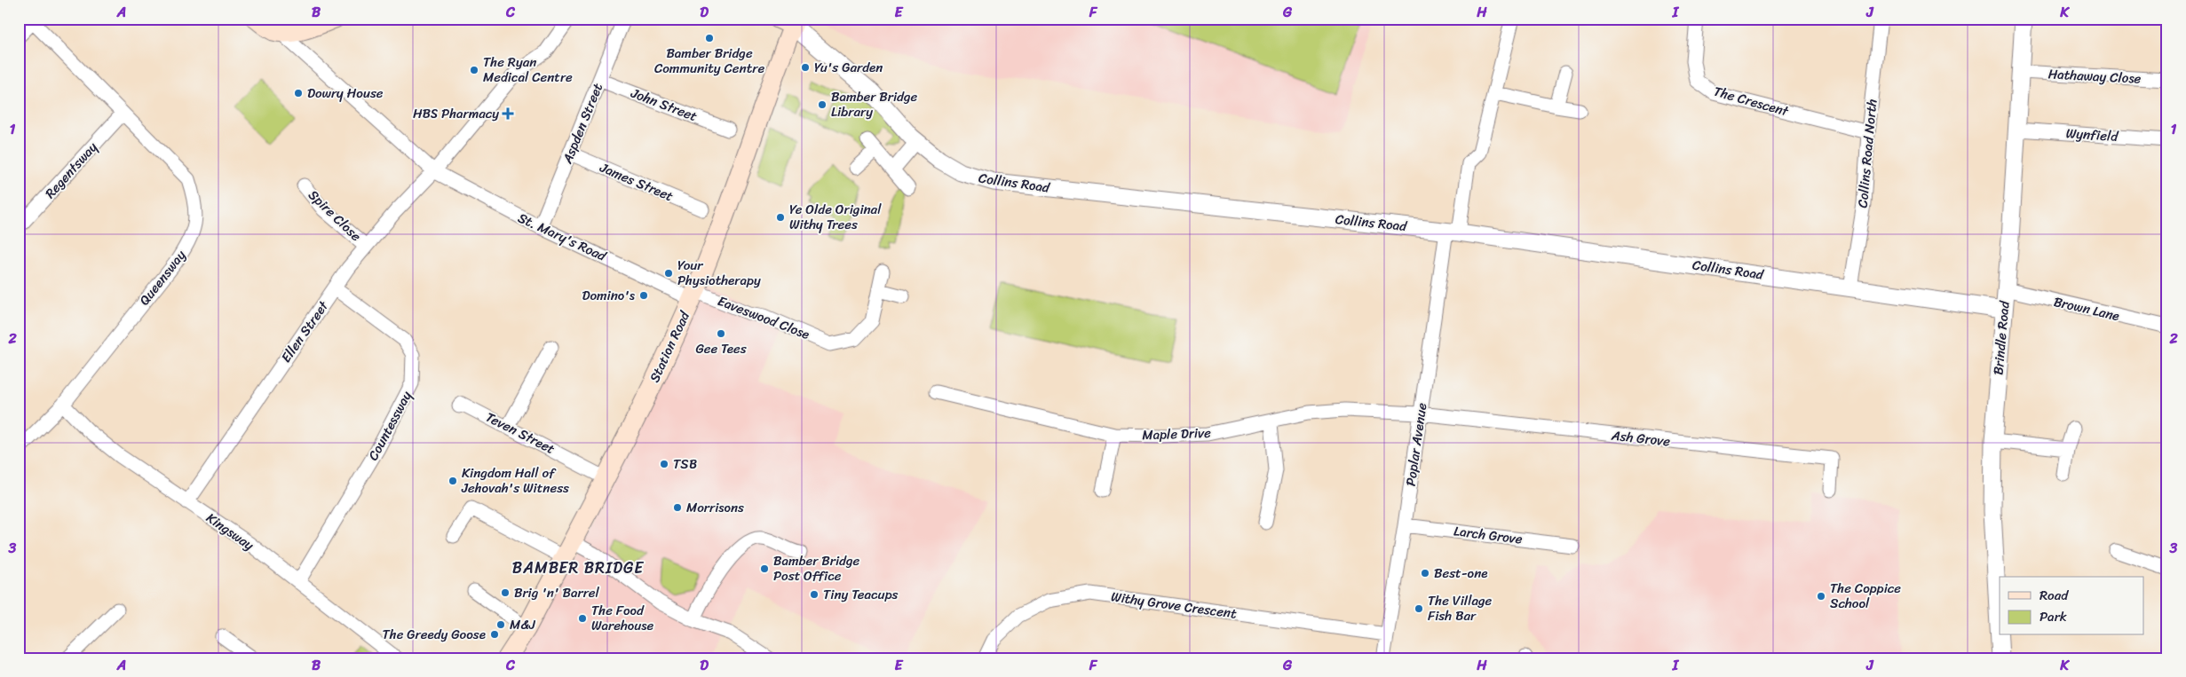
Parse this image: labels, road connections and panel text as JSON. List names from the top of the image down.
{
  "streets": {
    "main road": ["Station Road"],
    "street": [
      "Hathaway Close",
      "The Crescent",
      "John Street",
      "Aspden Street",
      "Wynfield",
      "Collins Road North",
      "Regentsway",
      "James Street",
      "Collins Road",
      "Spire Close",
      "St. Mary's Road",
      "Queensway",
      "Brown Lane",
      "Eaveswood Close",
      "Ellen Street",
      "Brindle Road",
      "Countessway",
      "Teven Street",
      "Maple Drive",
      "Ash Grove",
      "Poplar Avenue",
      "Kingsway",
      "Larch Grove",
      "Withy Grove Crescent"
    ]
  },
  "crossings": [
    ["Hathaway Close", "Brindle Road"],
    ["The Crescent", "Collins Road North"],
    ["John Street", "Aspden Street"],
    ["Aspden Street", "James Street"],
    ["Aspden Street", "St. Mary's Road"],
    ["Wynfield", "Brindle Road"],
    ["Collins Road North", "Collins Road"],
    ["Regentsway", "Queensway"],
    ["Collins Road", "Brindle Road"],
    ["Collins Road", "Station Road"],
    ["Collins Road", "Poplar Avenue"],
    ["Spire Close", "Ellen Street"],
    ["St. Mary's Road", "Eaveswood Close"],
    ["St. Mary's Road", "Ellen Street"],
    ["St. Mary's Road", "Station Road"],
    ["Queensway", "Kingsway"],
    ["Brown Lane", "Brindle Road"],
    ["Eaveswood Close", "Station Road"],
    ["Ellen Street", "Countessway"],
    ["Ellen Street", "Kingsway"],
    ["Station Road", "Teven Street"],
    ["Countessway", "Kingsway"],
    ["Maple Drive", "Ash Grove"],
    ["Maple Drive", "Poplar Avenue"],
    ["Ash Grove", "Poplar Avenue"],
    ["Poplar Avenue", "Larch Grove"],
    ["Poplar Avenue", "Withy Grove Crescent"]
  ],
  "districts": ["BAMBER BRIDGE"],
  "places": {
    "other": [
      "Bamber Bridge Community Centre",
      "Yu's Garden",
      "The Ryan Medical Centre",
      "Dowry House",
      "Bamber Bridge Library",
      "Ye Olde Original Withy Trees",
      "Your Physiotherapy",
      "Domino's",
      "Gee Tees",
      "TSB",
      "Kingdom Hall of Jehovah's Witness",
      "Morrisons",
      "Bamber Bridge Post Office",
      "Best-one",
      "Brig 'n' Barrel",
      "Tiny Teacups",
      "The Coppice School",
      "The Village Fish Bar",
      "The Food Warehouse",
      "M&J",
      "The Greedy Goose"
    ],
    "health": ["HBS Pharmacy"]
  },
  "legend": ["Road", "Park"],
  "grid": {
    "columns": [
      "A",
      "B",
      "C",
      "D",
      "E",
      "F",
      "G",
      "H",
      "I",
      "J",
      "K"
    ],
    "rows": ["1", "2", "3"]
  }
}
